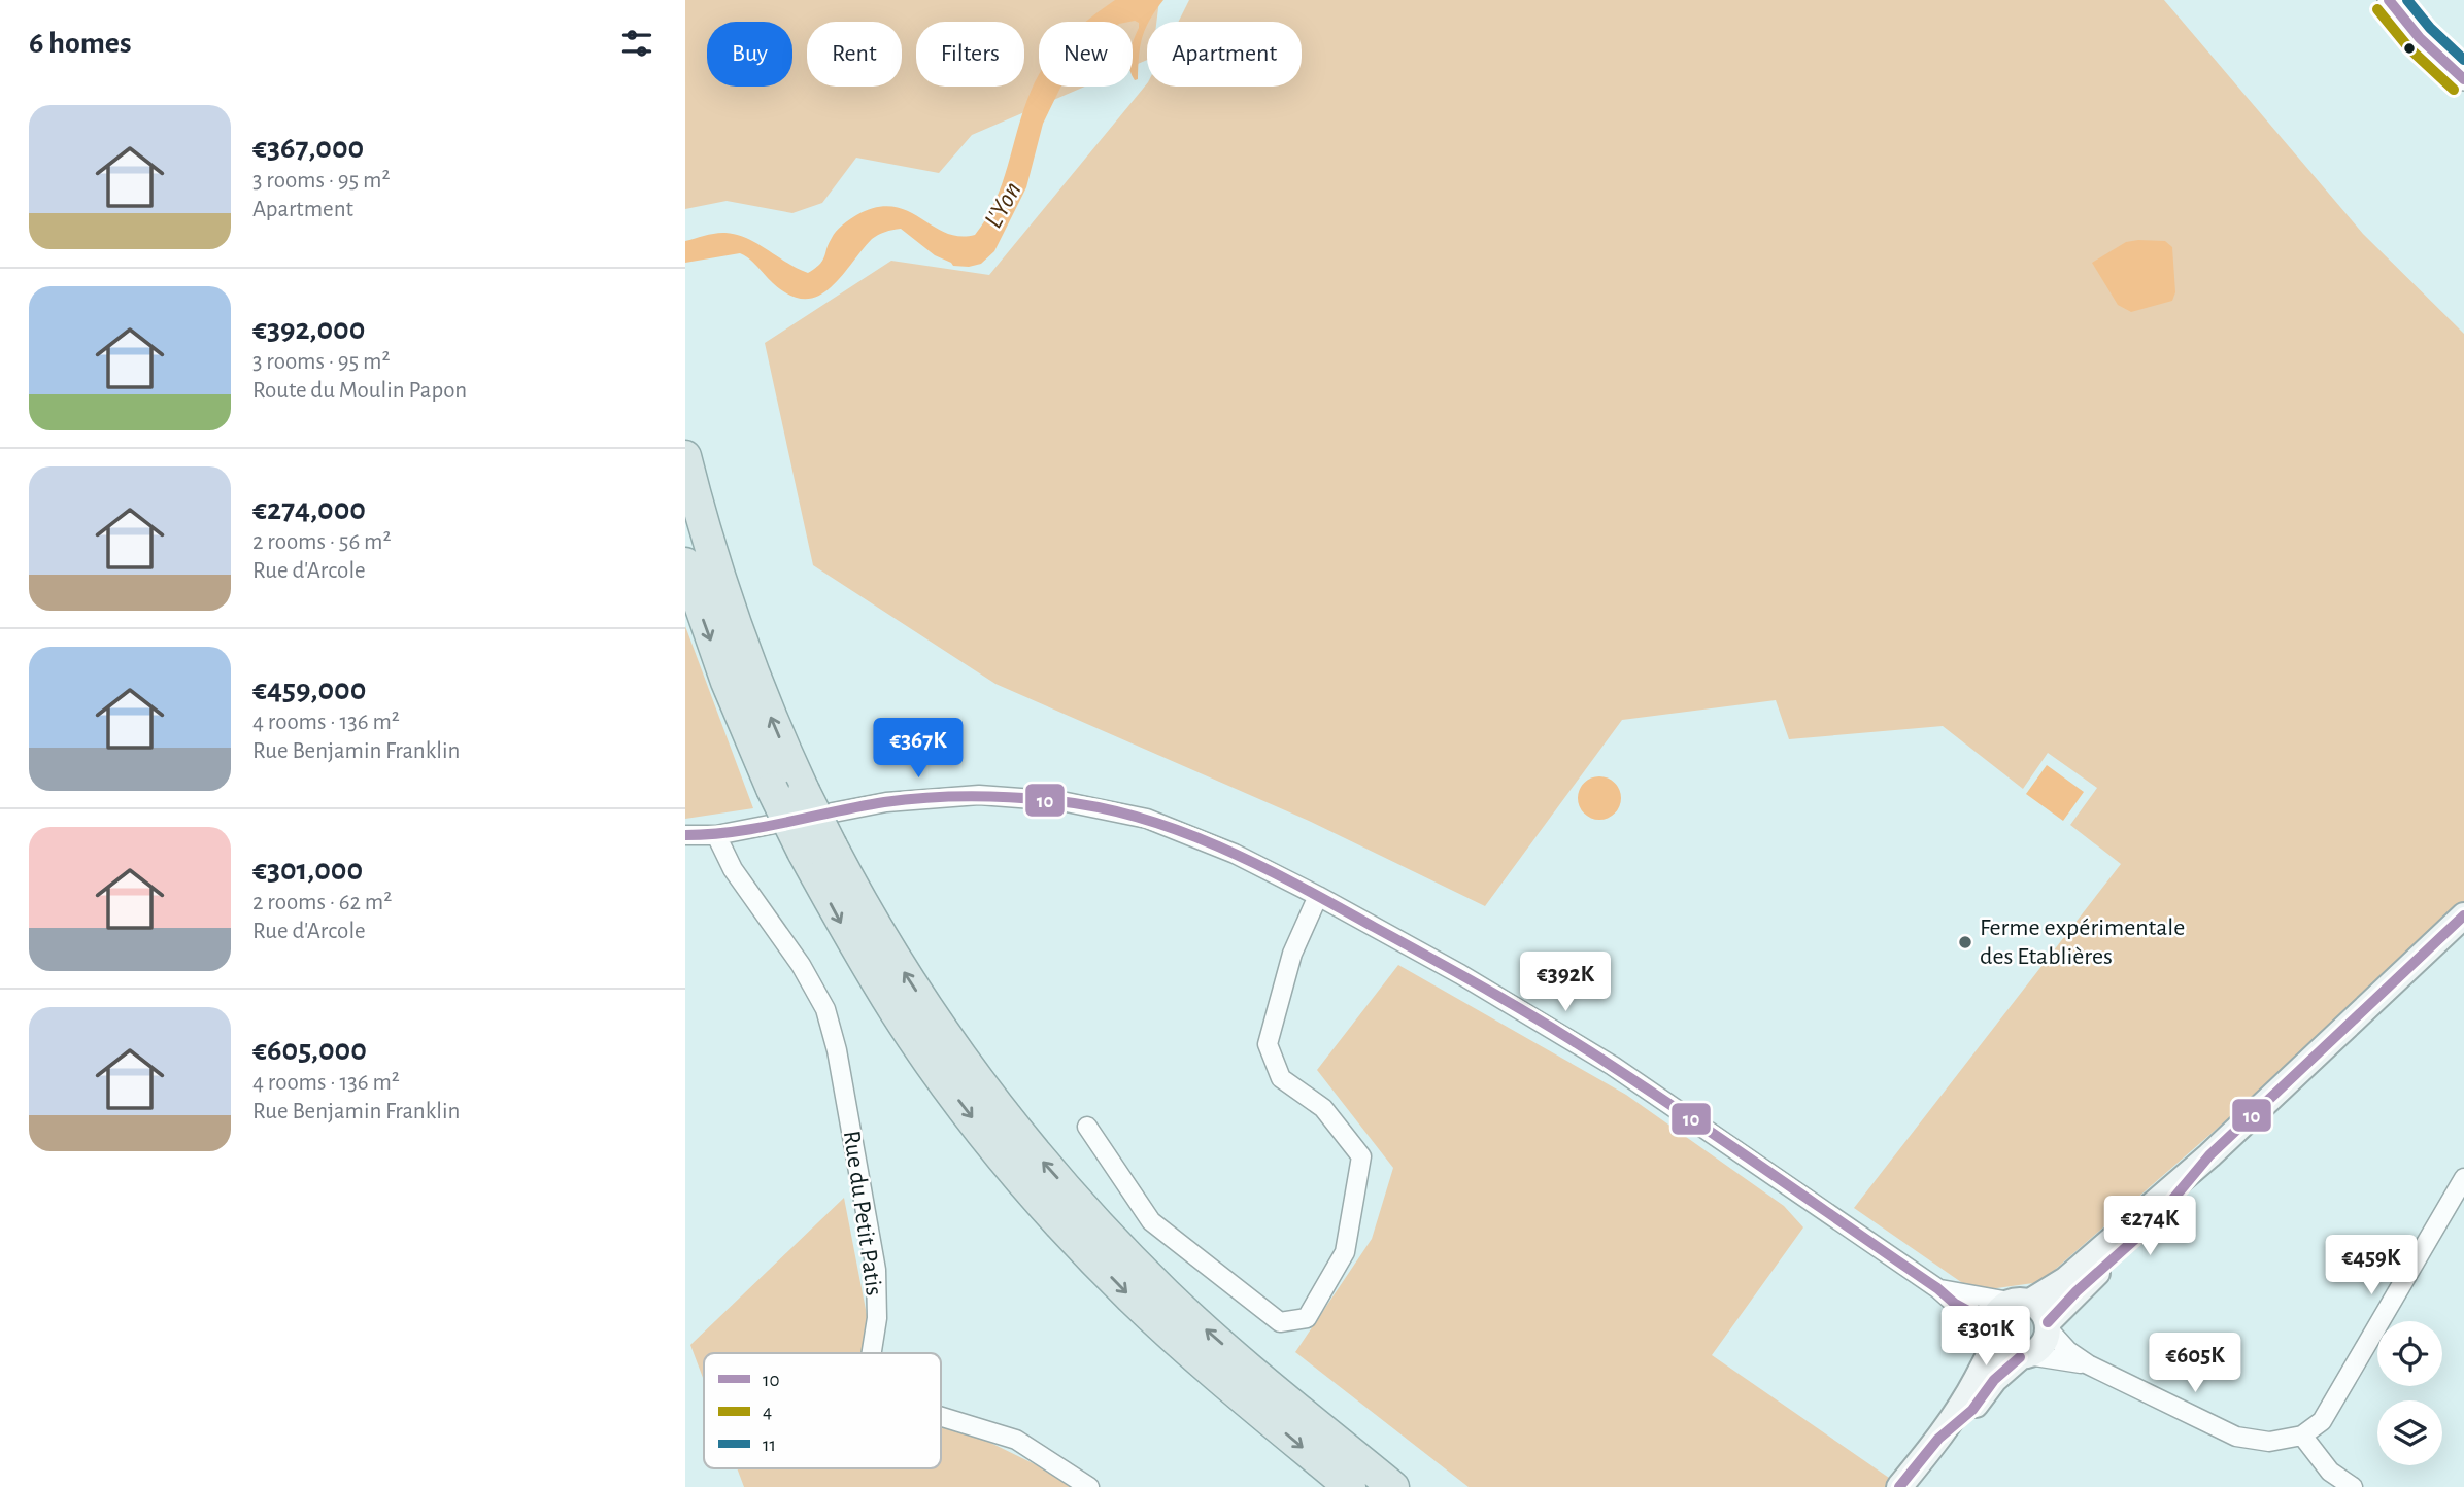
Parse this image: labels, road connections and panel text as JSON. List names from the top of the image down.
{
  "streets": {
    "street": ["Rue du Petit Patis"]
  },
  "water": ["L'Yon"],
  "places": ["Ferme expérimentale des Etablières"],
  "lines": ["transit line 10", "transit line 11", "transit line 4"],
  "legend": ["10", "4", "11"],
  "page": {
    "heading": "6 homes",
    "chip": [
      "Buy",
      "Rent",
      "Filters",
      "New",
      "Apartment"
    ],
    "list": [
      {
        "name": "€367,000",
        "note": "3 rooms · 95 m² · Apartment"
      },
      {
        "name": "€392,000",
        "note": "3 rooms · 95 m² · Route du Moulin Papon"
      },
      {
        "name": "€274,000",
        "note": "2 rooms · 56 m² · Rue d'Arcole"
      },
      {
        "name": "€459,000",
        "note": "4 rooms · 136 m² · Rue Benjamin Franklin"
      },
      {
        "name": "€301,000",
        "note": "2 rooms · 62 m² · Rue d'Arcole"
      },
      {
        "name": "€605,000",
        "note": "4 rooms · 136 m² · Rue Benjamin Franklin"
      }
    ],
    "price": [
      "€367K",
      "€392K",
      "€274K",
      "€459K",
      "€301K",
      "€605K"
    ]
  }
}
